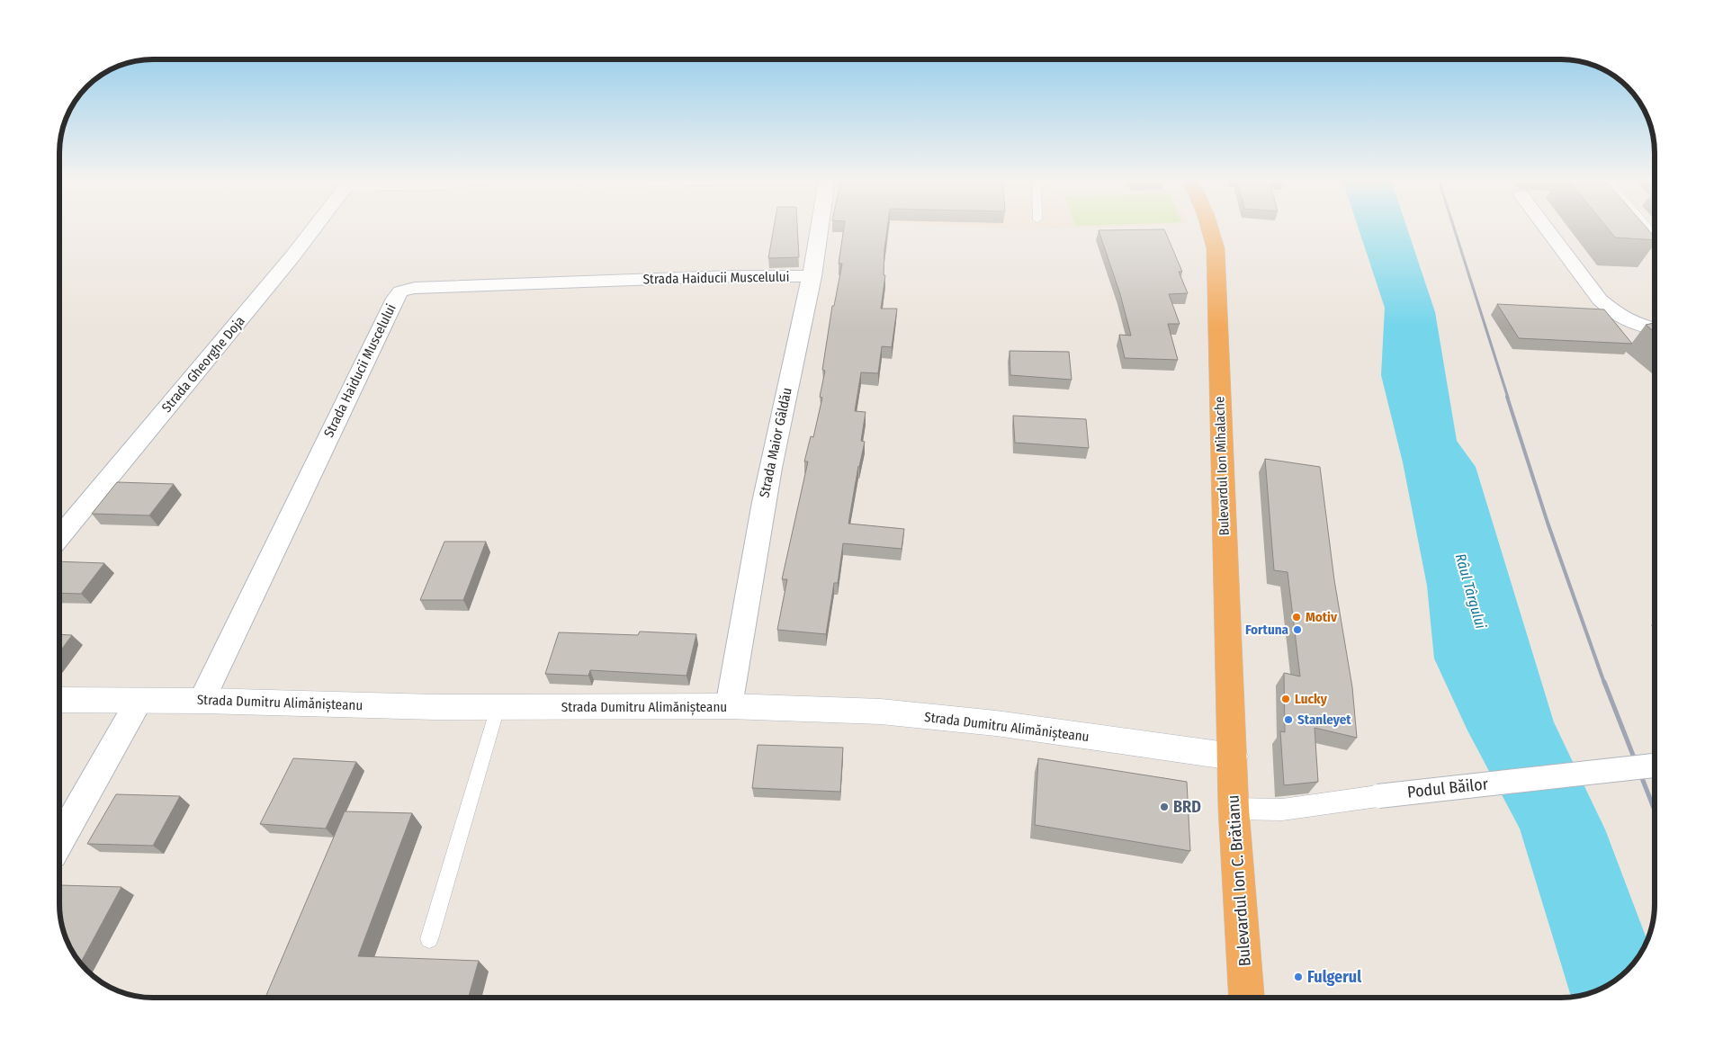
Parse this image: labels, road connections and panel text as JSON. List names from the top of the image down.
{
  "streets": {
    "highway": ["Bulevardul Ion Mihalache", "Bulevardul Ion C. Brătianu"],
    "street": [
      "Strada Haiducii Muscelului",
      "Strada Gheorghe Doja",
      "Strada Maior Gâldău",
      "Strada Dumitru Alimănișteanu",
      "Podul Băilor"
    ]
  },
  "crossings": [
    ["Strada Haiducii Muscelului", "Strada Maior Gâldău"],
    ["Strada Haiducii Muscelului", "Strada Dumitru Alimănișteanu"],
    ["Strada Maior Gâldău", "Strada Dumitru Alimănișteanu"],
    ["Bulevardul Ion Mihalache", "Strada Dumitru Alimănișteanu"],
    ["Bulevardul Ion Mihalache", "Bulevardul Ion C. Brătianu"],
    ["Strada Dumitru Alimănișteanu", "Bulevardul Ion C. Brătianu"],
    ["Podul Băilor", "Bulevardul Ion C. Brătianu"]
  ],
  "water": ["Râul Târgului"],
  "places": [
    "Motiv",
    "Fortuna",
    "Lucky",
    "Stanleyet",
    "BRD",
    "Fulgerul"
  ]
}
